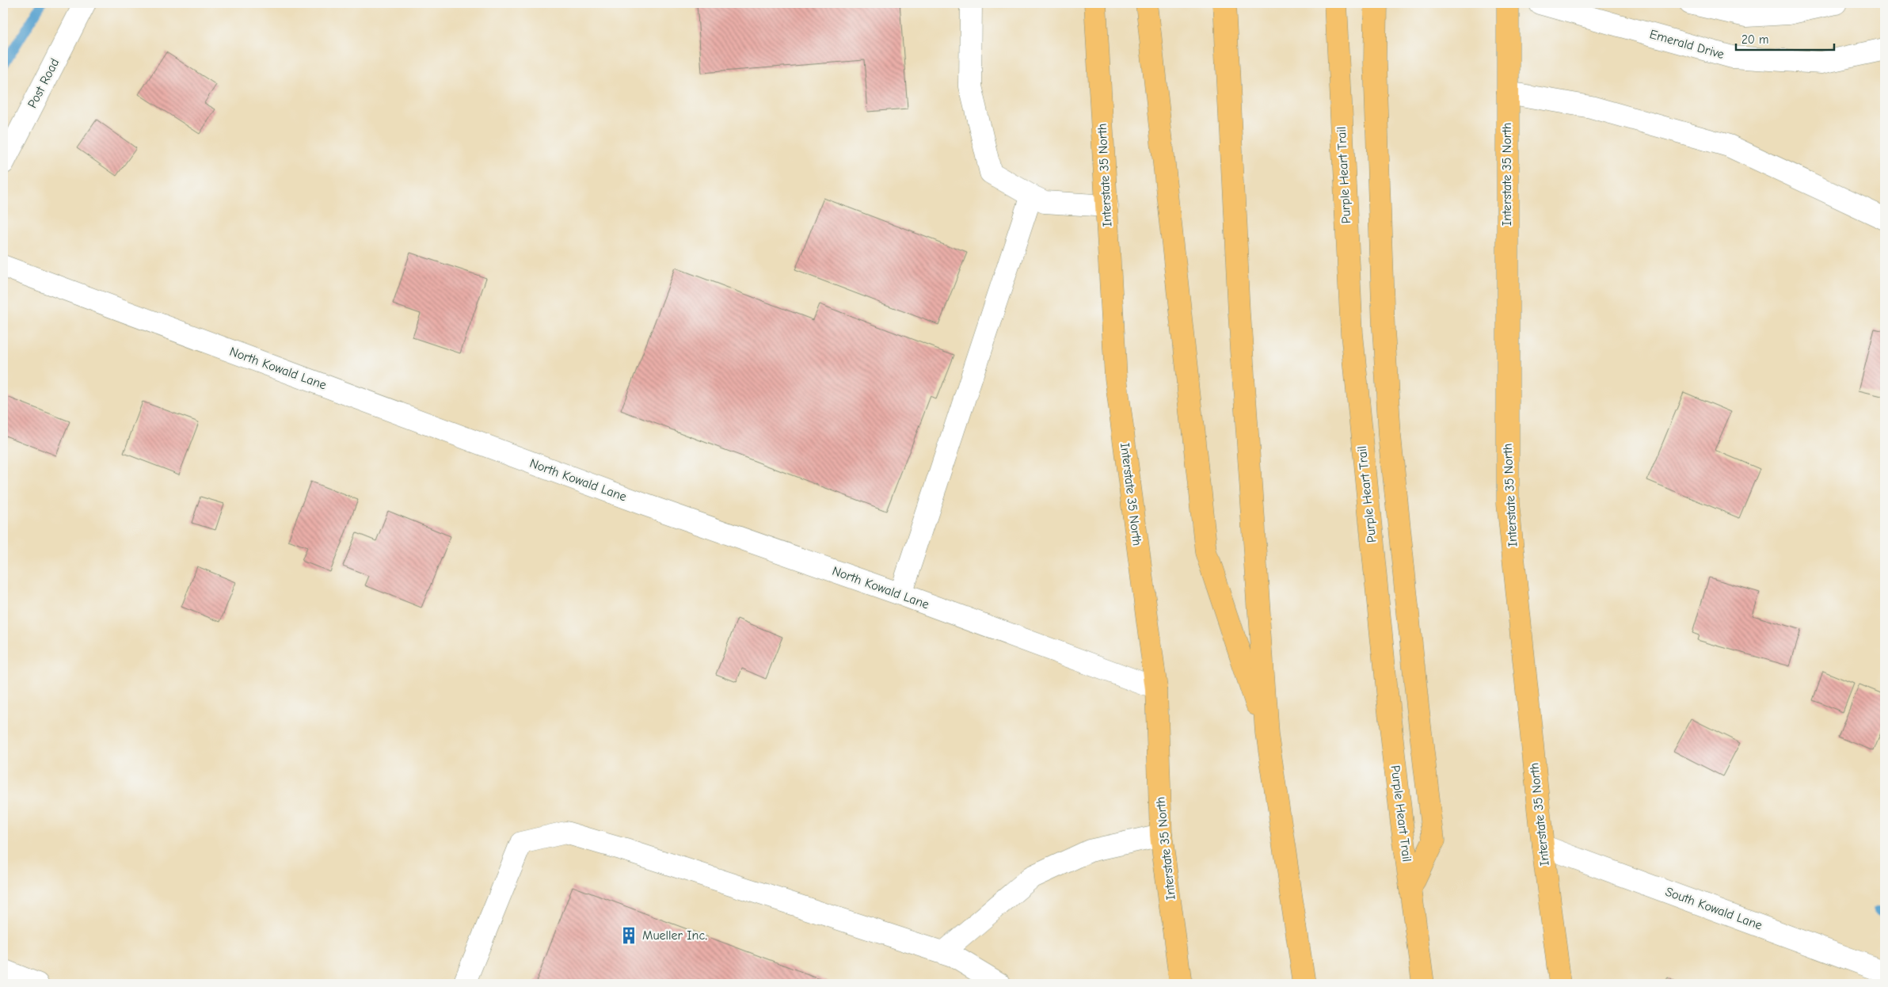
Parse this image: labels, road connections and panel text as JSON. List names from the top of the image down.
{
  "streets": {
    "main road": ["Interstate 35 North", "Purple Heart Trail"],
    "street": [
      "Emerald Drive",
      "Post Road",
      "North Kowald Lane",
      "South Kowald Lane"
    ]
  },
  "crossings": [
    ["Interstate 35 North", "North Kowald Lane"],
    ["Interstate 35 North", "South Kowald Lane"]
  ],
  "places": {
    "building": ["Mueller Inc."]
  },
  "scale_bar": "20 m"
}
